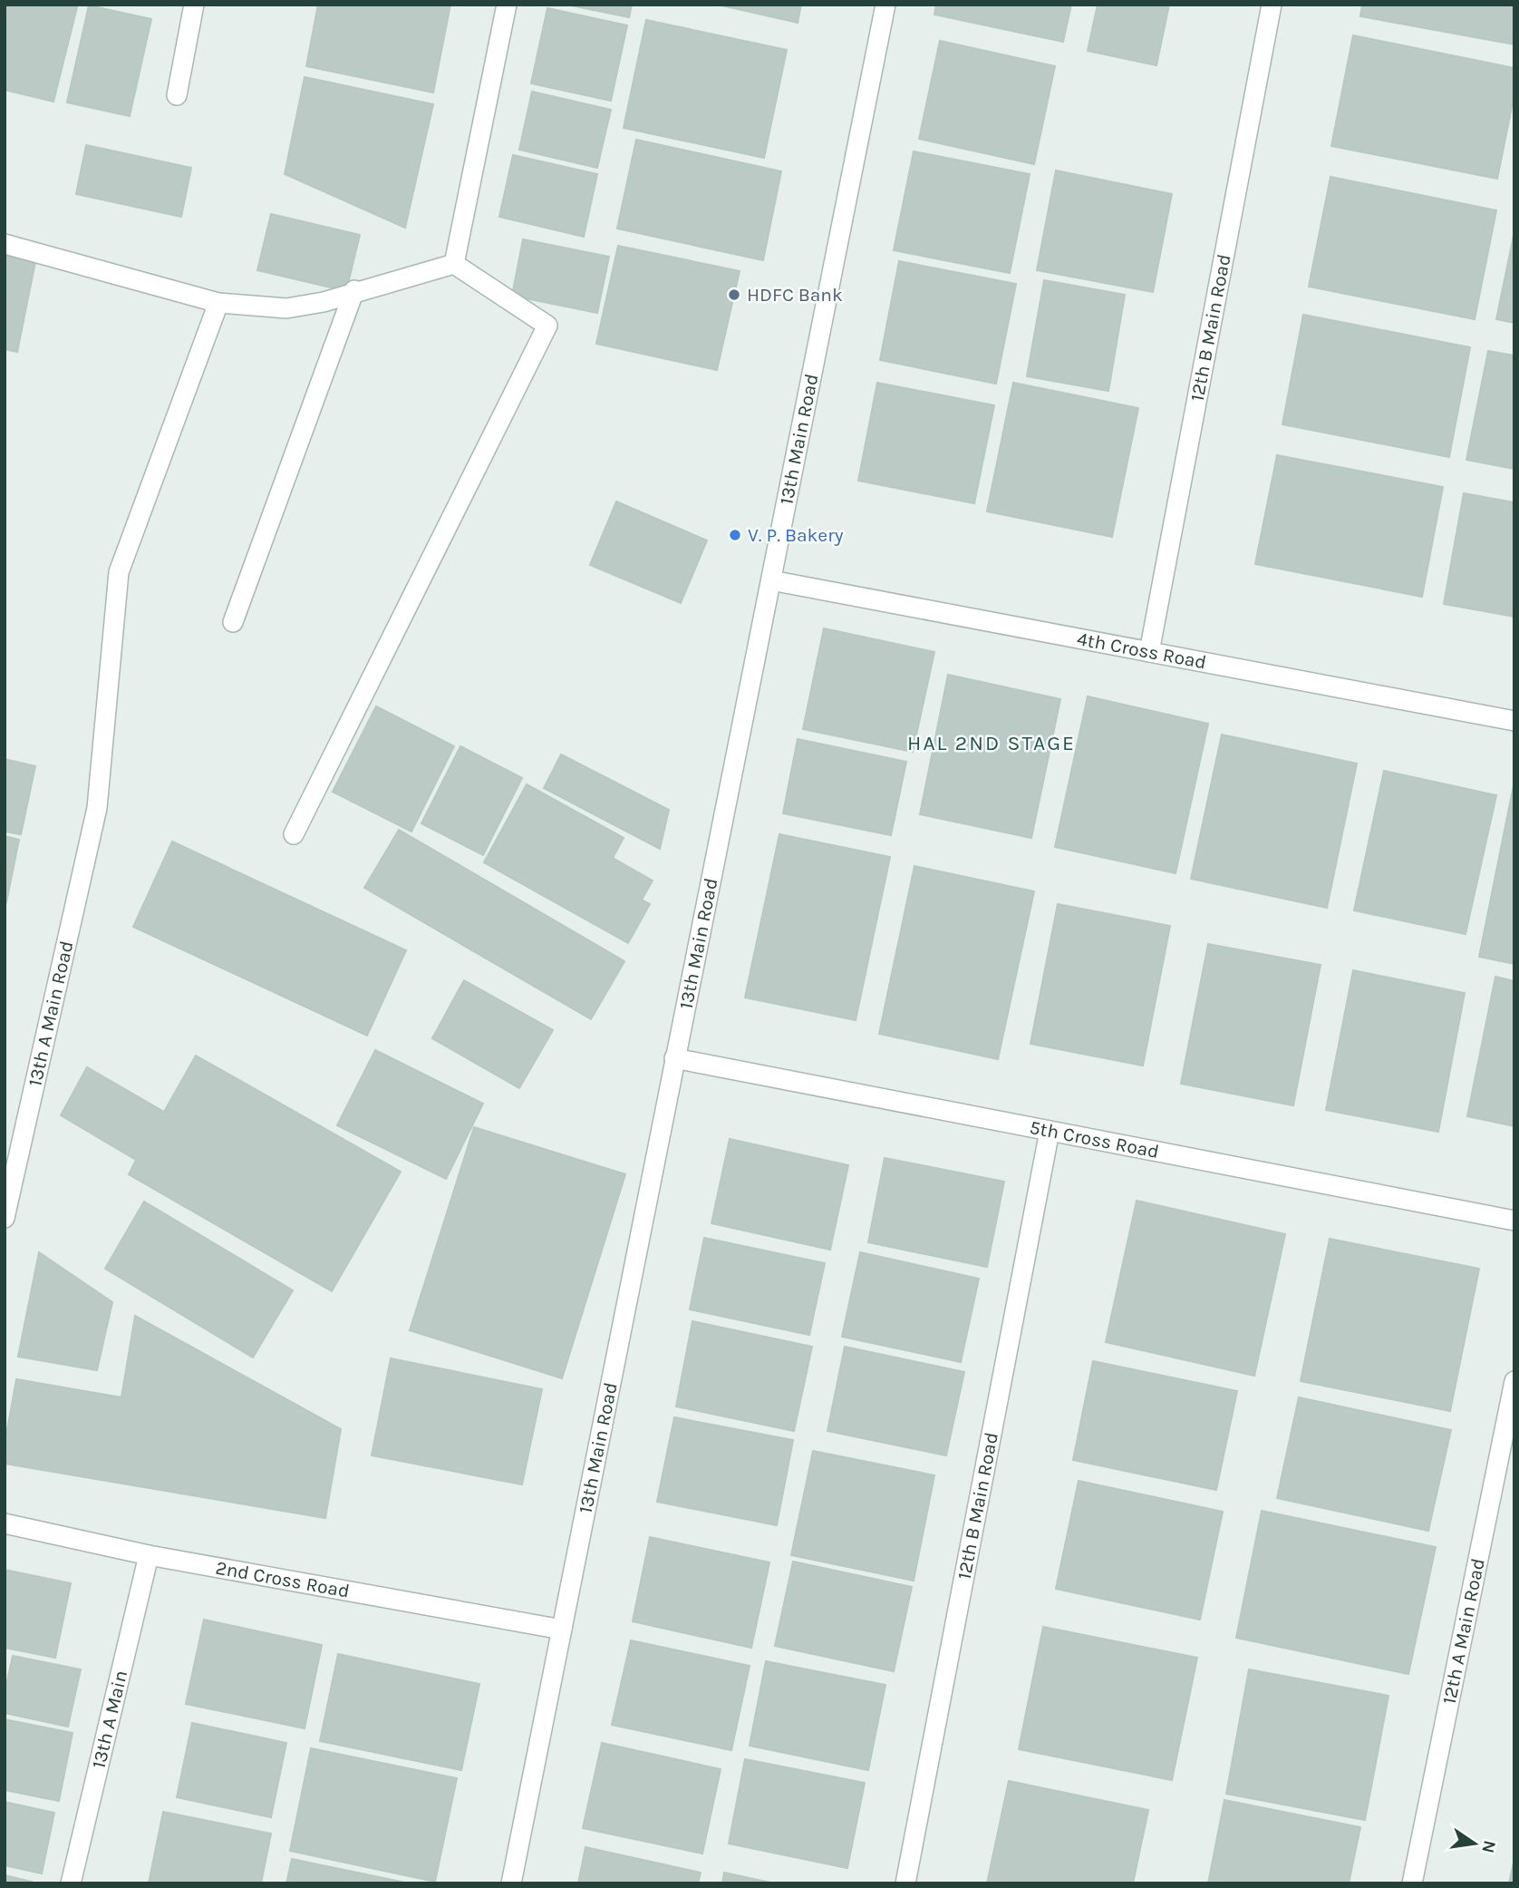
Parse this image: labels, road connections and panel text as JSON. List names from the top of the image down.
{
  "streets": {
    "street": [
      "12th B Main Road",
      "13th Main Road",
      "4th Cross Road",
      "13th A Main Road",
      "5th Cross Road",
      "2nd Cross Road",
      "12th A Main Road",
      "13th A Main"
    ]
  },
  "crossings": [
    ["12th B Main Road", "4th Cross Road"],
    ["12th B Main Road", "5th Cross Road"],
    ["13th Main Road", "4th Cross Road"],
    ["13th Main Road", "5th Cross Road"],
    ["13th Main Road", "2nd Cross Road"],
    ["2nd Cross Road", "13th A Main"]
  ],
  "districts": ["HAL 2ND STAGE"],
  "places": ["HDFC Bank", "V. P. Bakery"],
  "north": "right"
}
